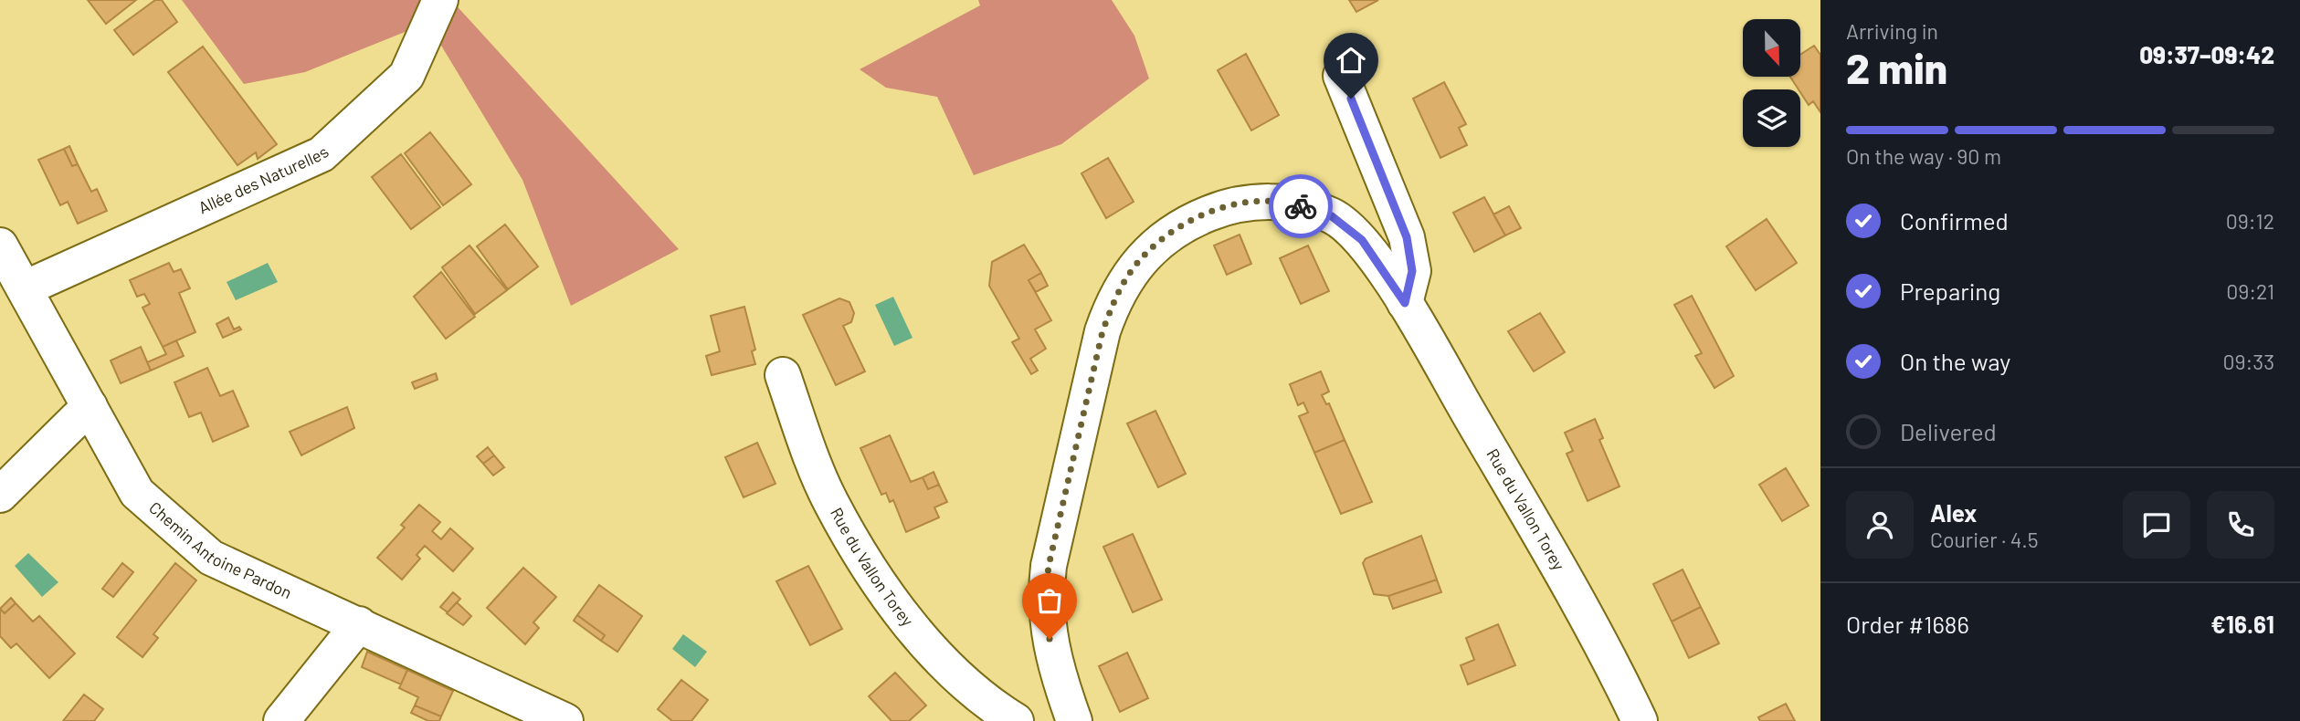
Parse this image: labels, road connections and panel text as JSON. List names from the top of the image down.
{
  "streets": {
    "street": ["Allée des Naturelles", "Rue du Vallon Torey", "Chemin Antoine Pardon"]
  },
  "crossings": [
    ["Allée des Naturelles", "Chemin Antoine Pardon"]
  ],
  "north": "bottom",
  "page": {
    "heading": ["2 min", "Arriving in", "09:37–09:42"],
    "panel": [
      "Alex",
      "Courier · 4.5",
      "Order #1686",
      "€16.61"
    ],
    "bar": "On the way · 90 m",
    "list": [
      ["Confirmed", "09:12"],
      ["Preparing", "09:21"],
      ["On the way", "09:33"],
      "Delivered"
    ]
  }
}
